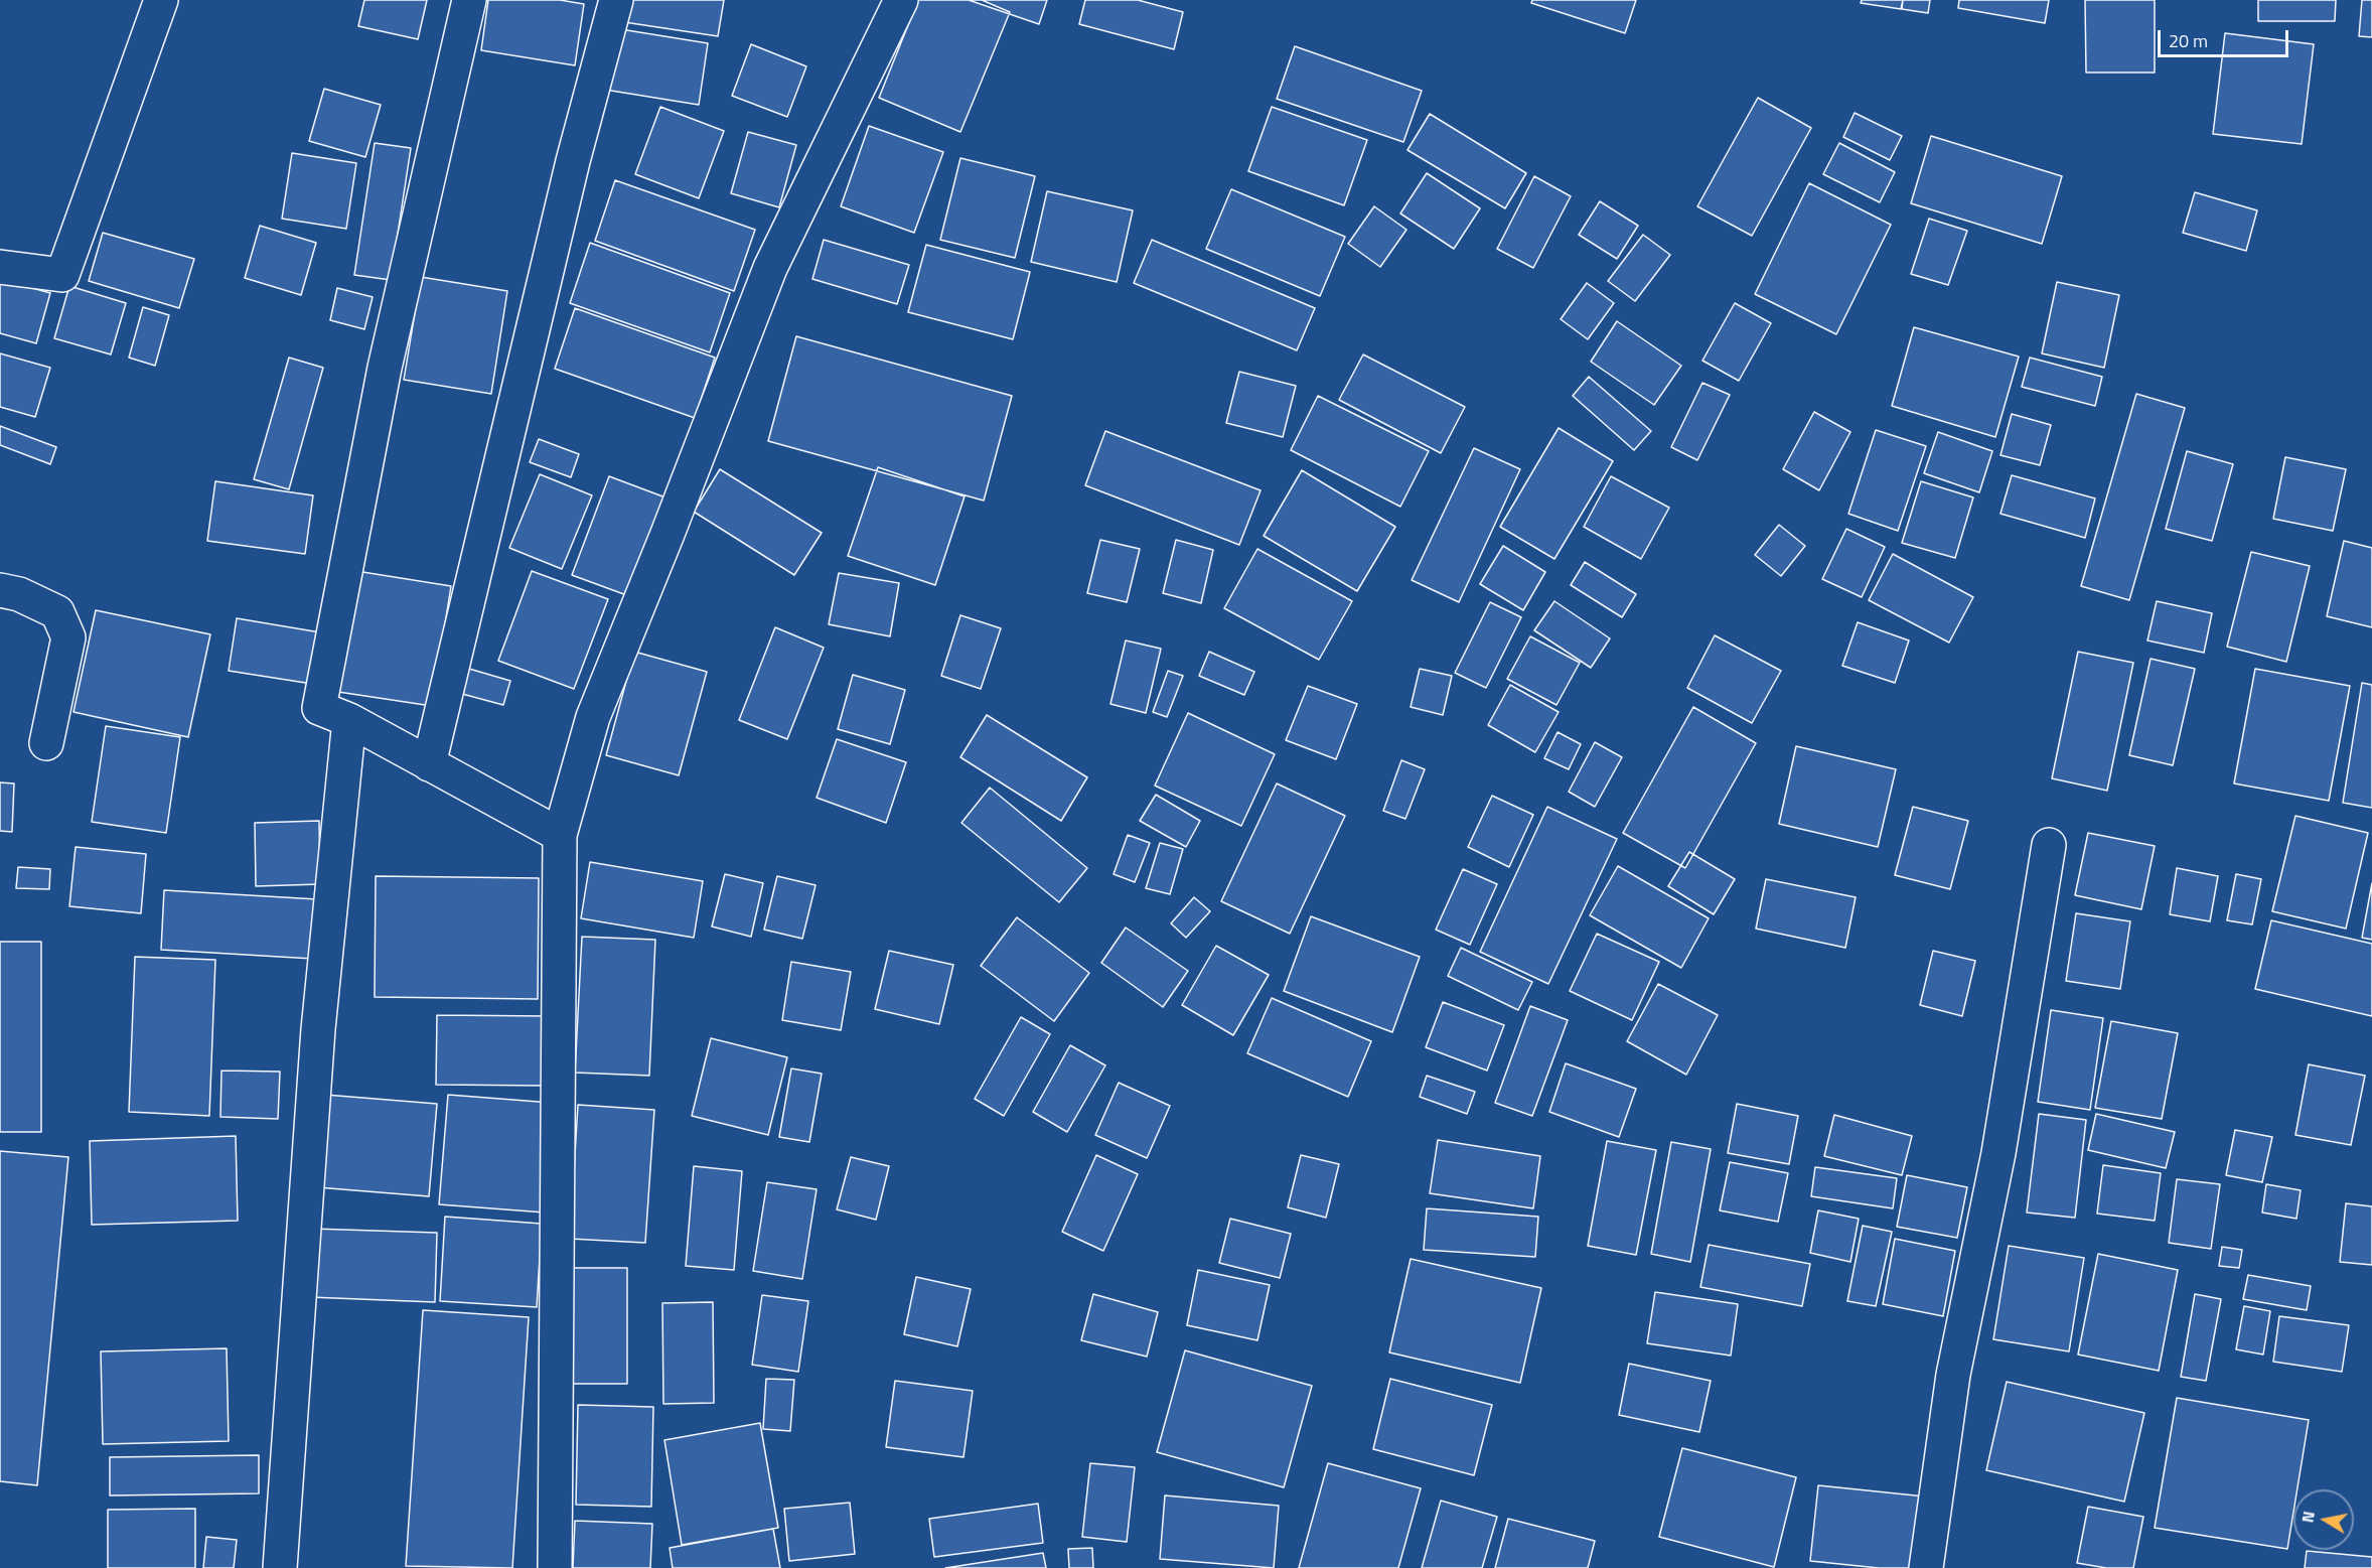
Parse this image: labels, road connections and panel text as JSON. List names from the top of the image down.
{
  "scale_bar": "20 m",
  "north": "left"
}
